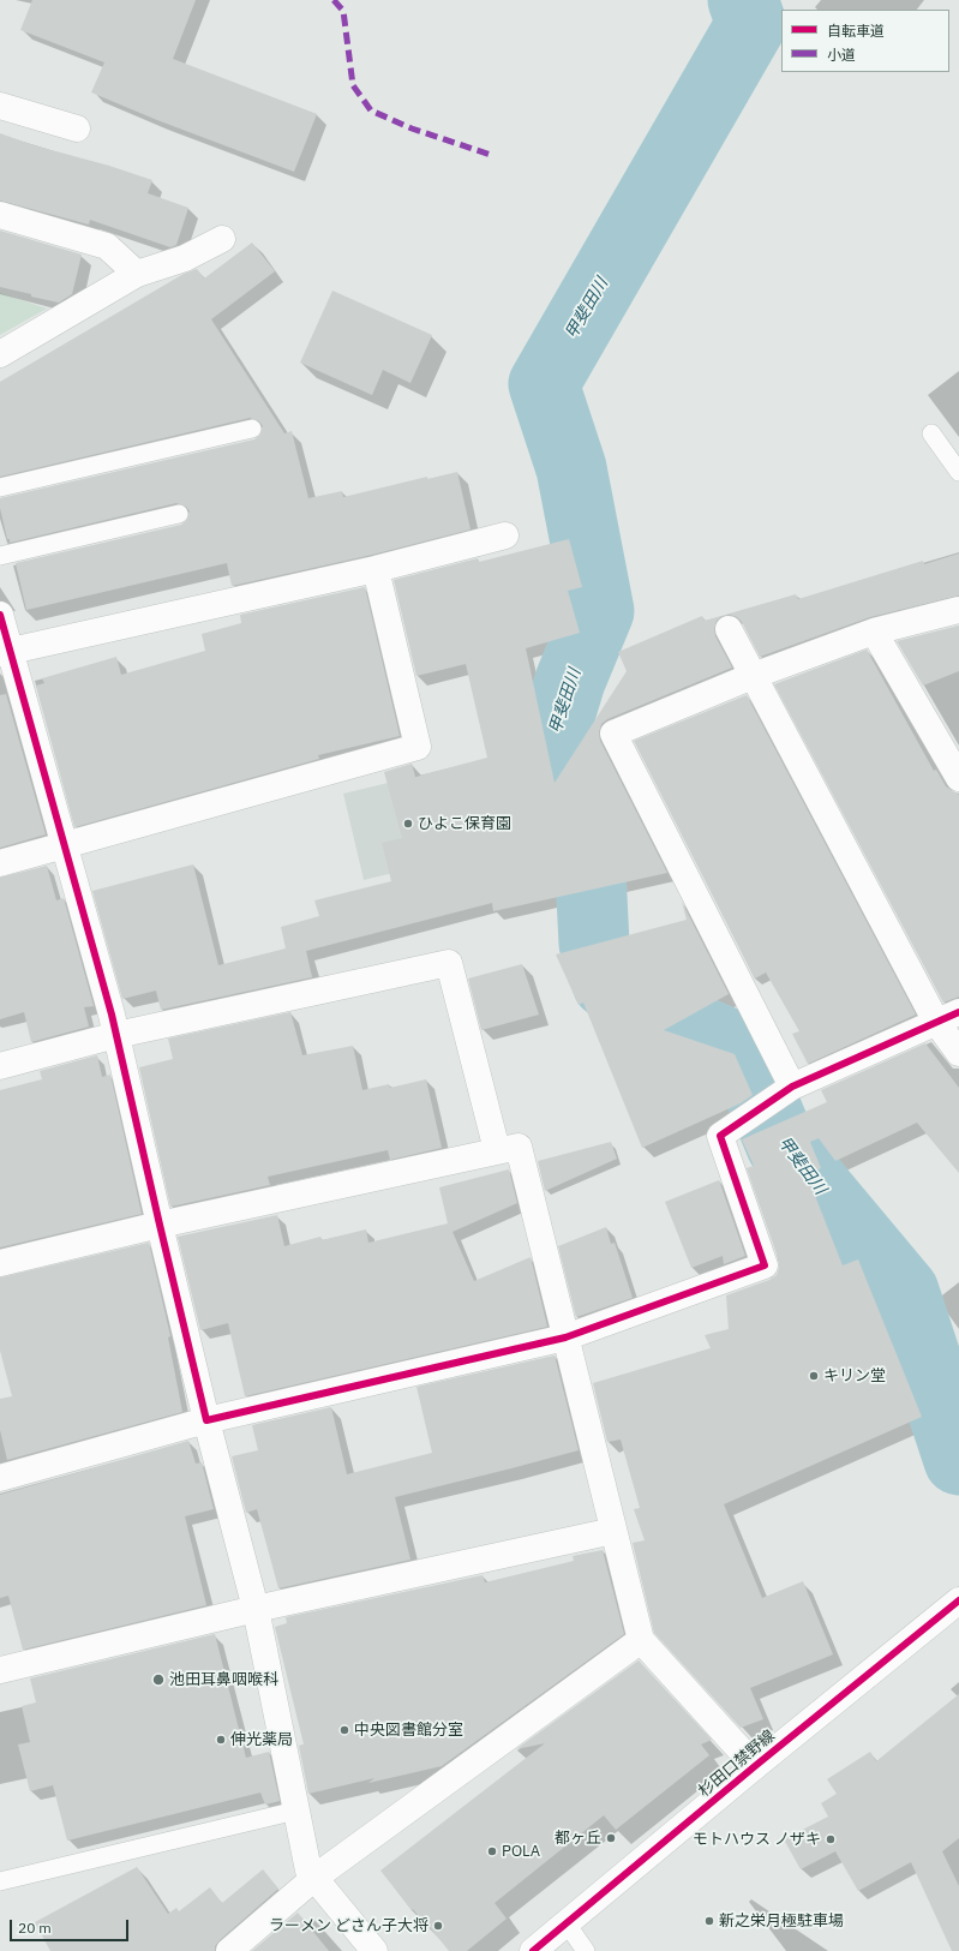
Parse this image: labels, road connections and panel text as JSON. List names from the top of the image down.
{
  "streets": {
    "street": ["杉田口禁野線"]
  },
  "water": ["甲斐田川"],
  "places": [
    "ひよこ保育園",
    "キリン堂",
    "池田耳鼻咽喉科",
    "中央図書館分室",
    "伸光薬局",
    "都ヶ丘",
    "モトハウス ノザキ",
    "POLA",
    "新之栄月極駐車場",
    "ラーメン どさん子大将"
  ],
  "legend": ["自転車道", "小道"],
  "scale_bar": "20 m"
}
